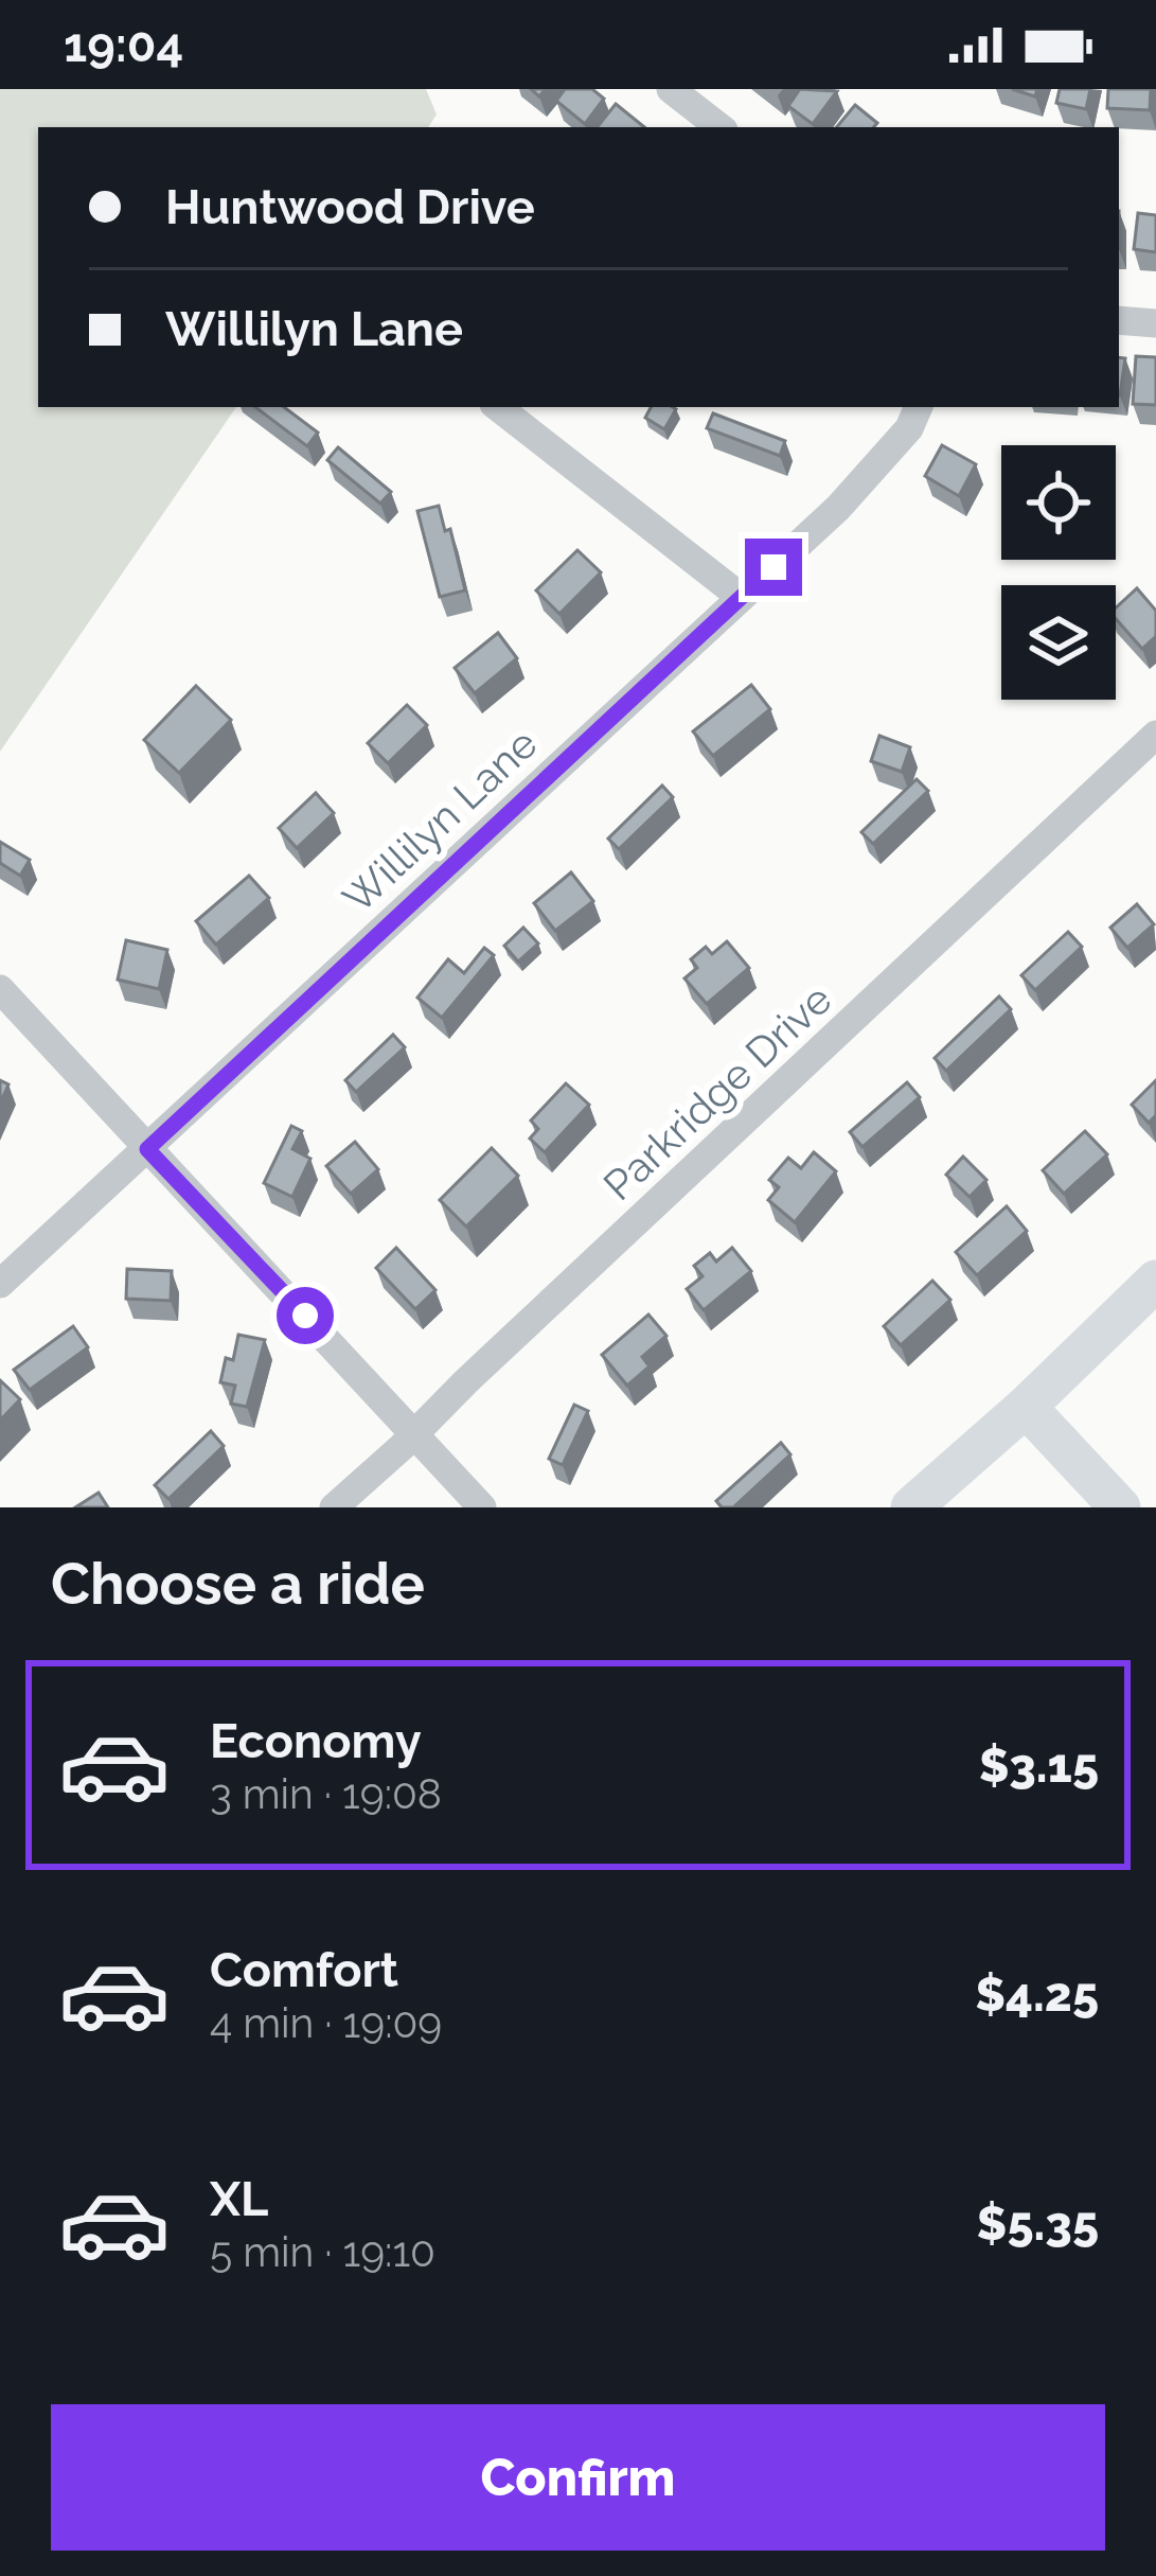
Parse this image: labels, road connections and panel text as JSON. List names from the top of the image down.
{
  "streets": {
    "street": ["Willilyn Lane", "Parkridge Drive"]
  },
  "page": {
    "status": "19:04",
    "banner": ["Huntwood Drive", "Willilyn Lane"],
    "heading": "Choose a ride",
    "list": [
      {
        "name": "Economy",
        "note": "3 min · 19:08",
        "value": "$3.15"
      },
      {
        "name": "Comfort",
        "note": "4 min · 19:09",
        "value": "$4.25"
      },
      {
        "name": "XL",
        "note": "5 min · 19:10",
        "value": "$5.35"
      }
    ],
    "buttons": "Confirm"
  }
}
